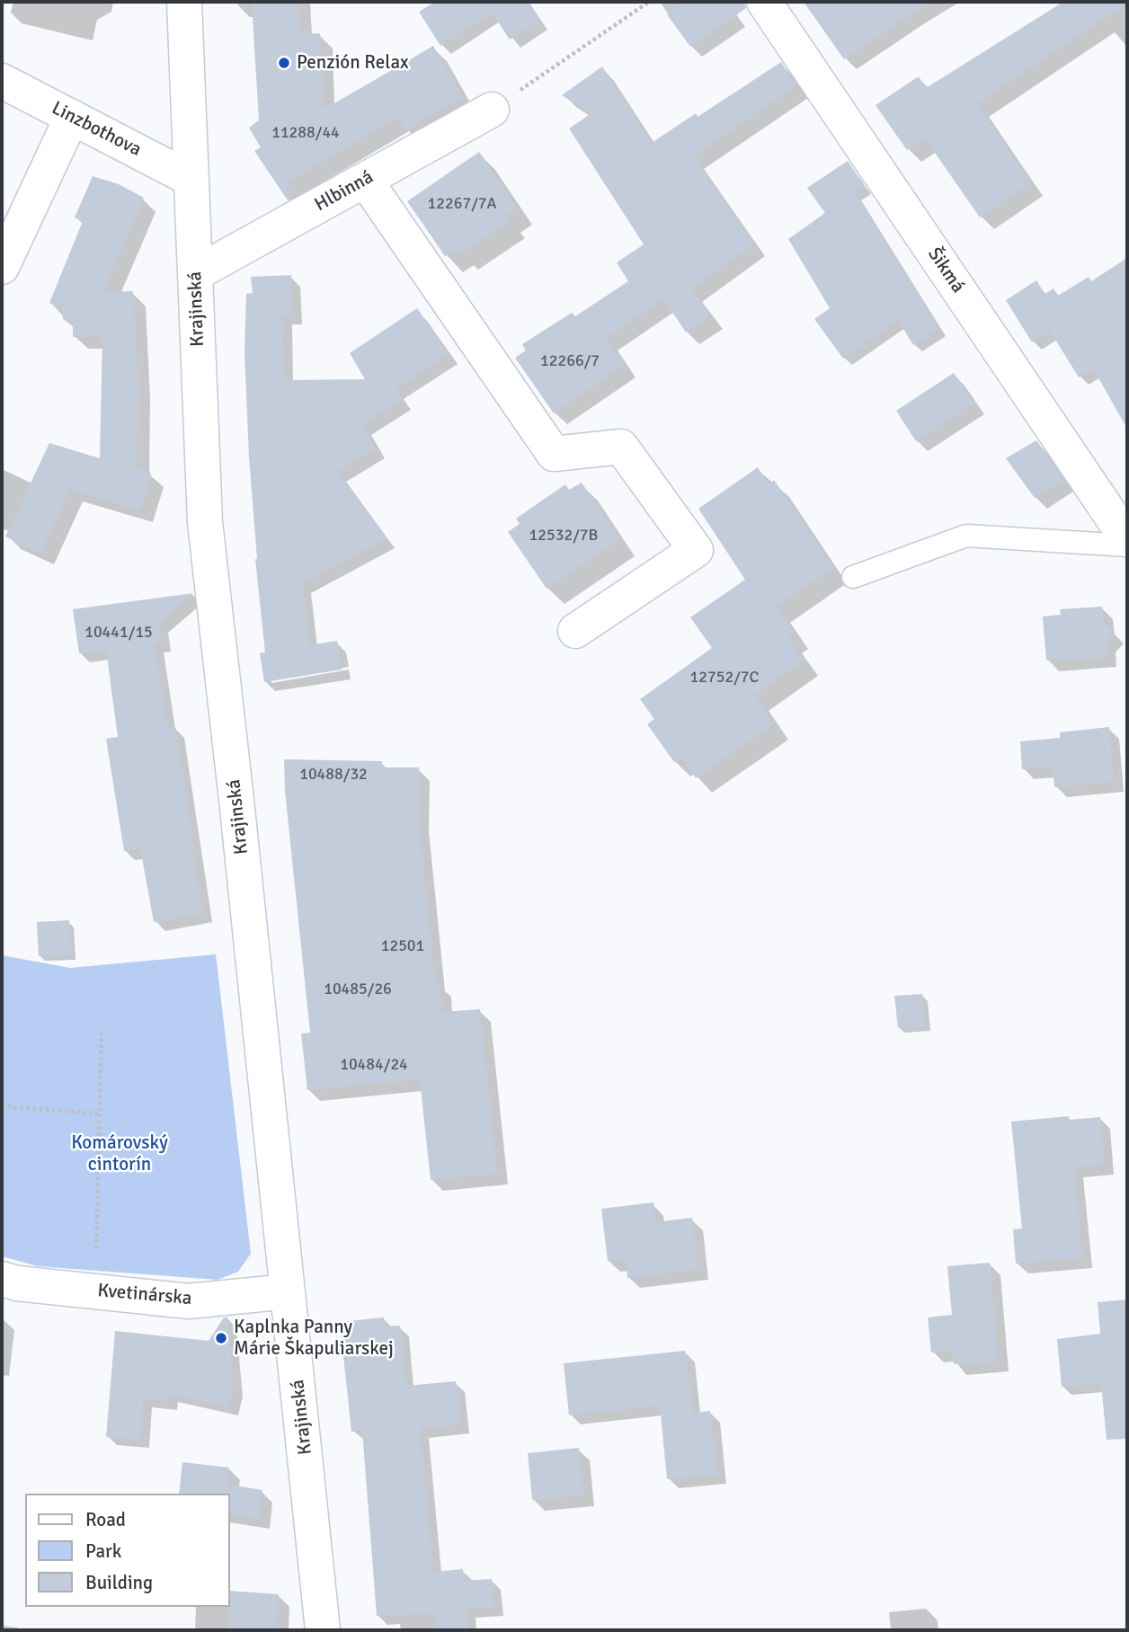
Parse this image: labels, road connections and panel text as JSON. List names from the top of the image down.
{
  "streets": {
    "street": [
      "Linzbothova",
      "Hlbinná",
      "Šikmá",
      "Krajinská",
      "Kvetinárska"
    ]
  },
  "crossings": [
    ["Linzbothova", "Krajinská"],
    ["Hlbinná", "Krajinská"],
    ["Krajinská", "Kvetinárska"]
  ],
  "parks": ["Komárovský cintorín"],
  "places": ["Penzión Relax", "Kaplnka Panny Márie Škapuliarskej"],
  "house_numbers": [
    "11288/44",
    "12267/7A",
    "12266/7",
    "12532/7B",
    "10441/15",
    "12752/7C",
    "10488/32",
    "12501",
    "10485/26",
    "10484/24"
  ],
  "legend": ["Road", "Park", "Building"]
}
